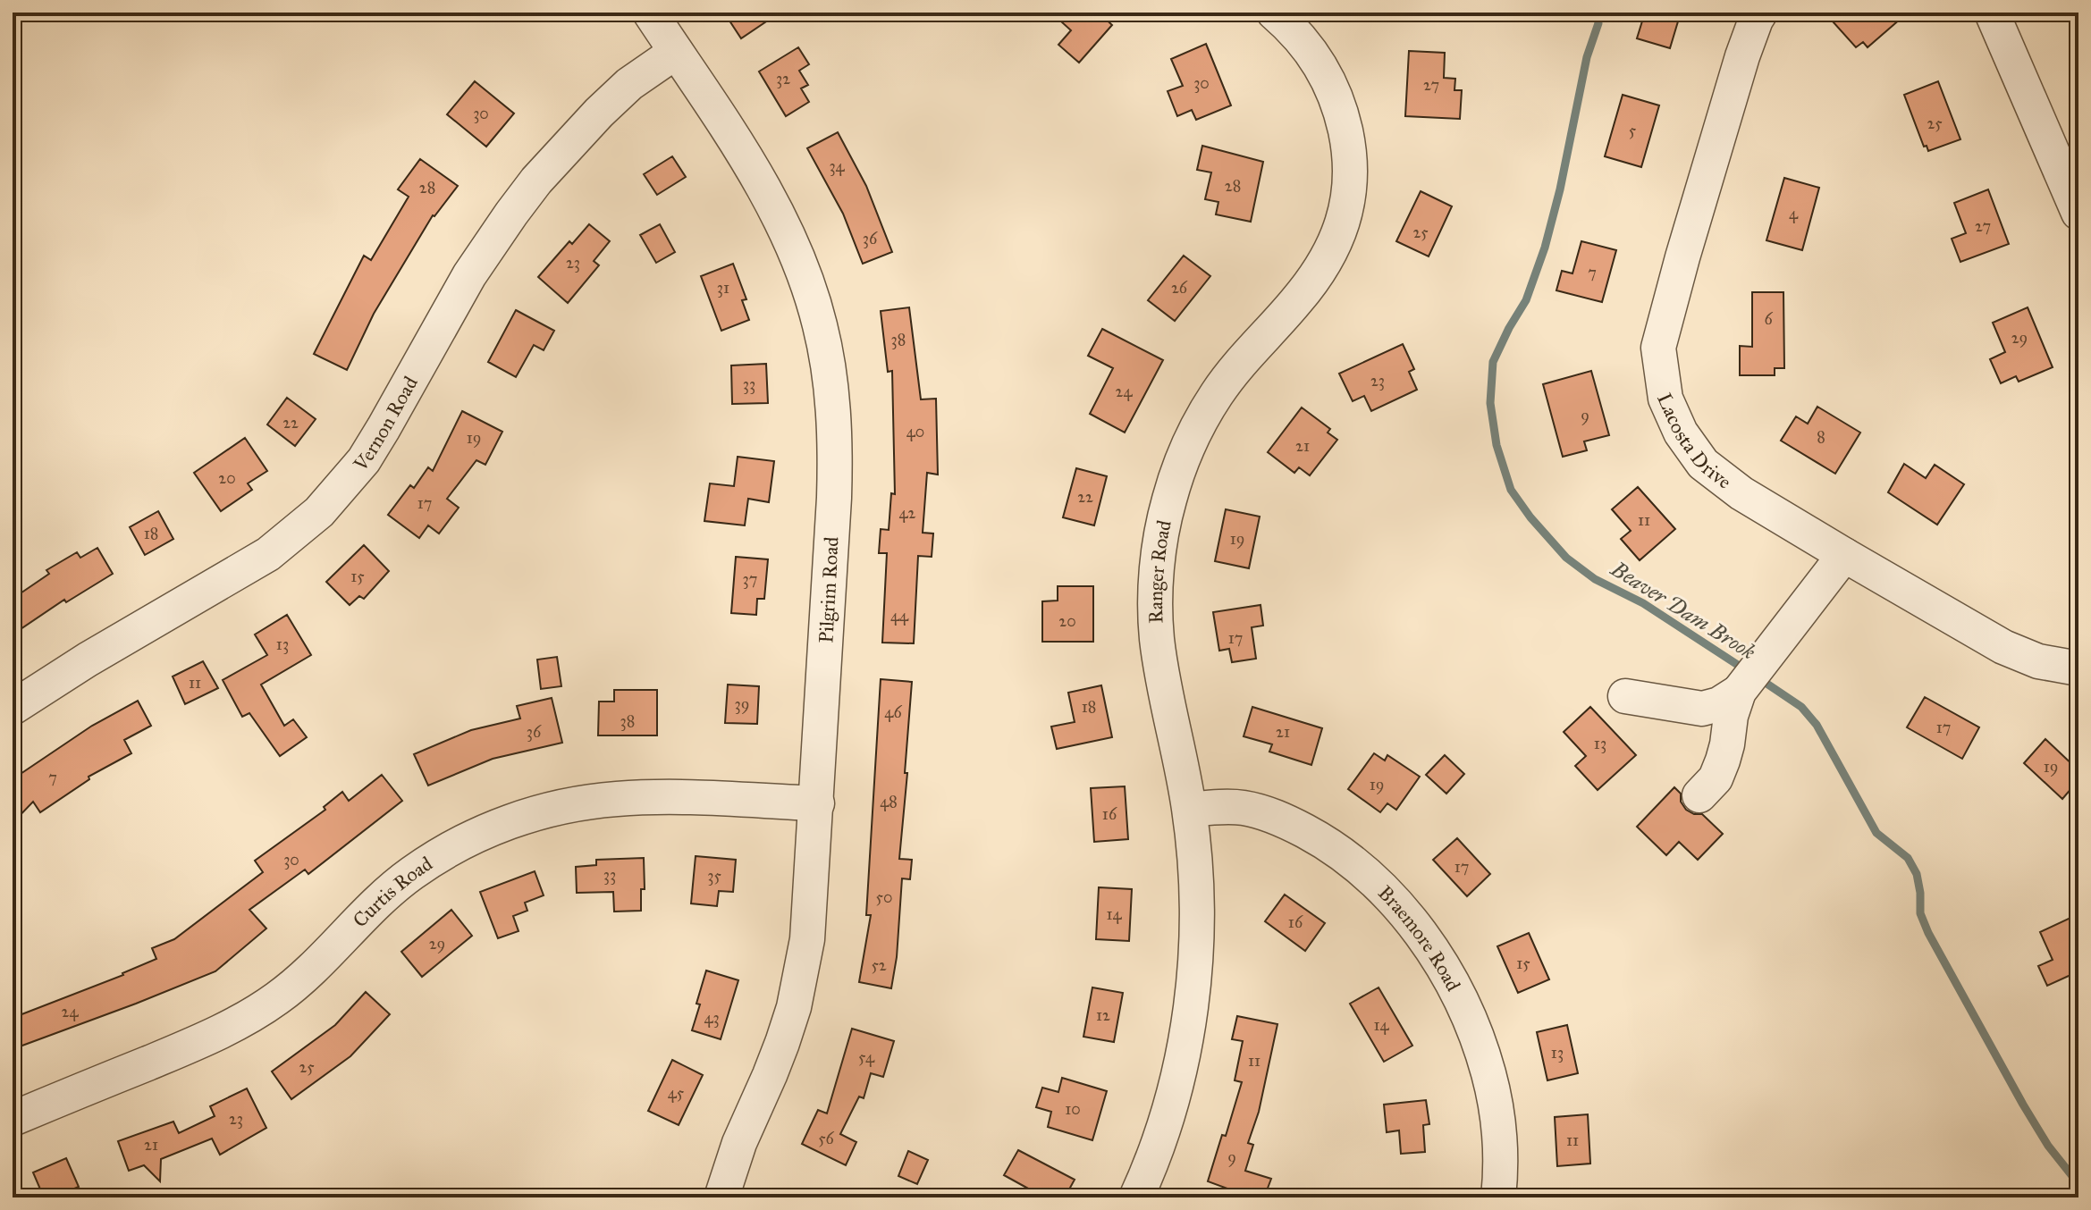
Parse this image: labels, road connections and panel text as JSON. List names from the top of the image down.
{
  "streets": {
    "street": [
      "Vernon Road",
      "Lacosta Drive",
      "Ranger Road",
      "Pilgrim Road",
      "Curtis Road",
      "Braemore Road"
    ]
  },
  "crossings": [
    ["Vernon Road", "Pilgrim Road"],
    ["Ranger Road", "Braemore Road"],
    ["Pilgrim Road", "Curtis Road"]
  ],
  "water": ["Beaver Dam Brook"],
  "house_numbers": [
    "32",
    "30",
    "27",
    "30",
    "25",
    "5",
    "34",
    "28",
    "28",
    "4",
    "27",
    "25",
    "36",
    "23",
    "7",
    "31",
    "26",
    "6",
    "29",
    "38",
    "23",
    "33",
    "24",
    "9",
    "22",
    "40",
    "8",
    "19",
    "21",
    "20",
    "22",
    "17",
    "42",
    "11",
    "18",
    "19",
    "15",
    "37",
    "44",
    "20",
    "17",
    "13",
    "11",
    "39",
    "18",
    "46",
    "38",
    "17",
    "36",
    "21",
    "13",
    "19",
    "7",
    "19",
    "48",
    "16",
    "30",
    "17",
    "33",
    "35",
    "50",
    "14",
    "16",
    "29",
    "15",
    "52",
    "24",
    "12",
    "43",
    "14",
    "13",
    "54",
    "11",
    "25",
    "45",
    "10",
    "23",
    "56",
    "11",
    "21",
    "9"
  ]
}
